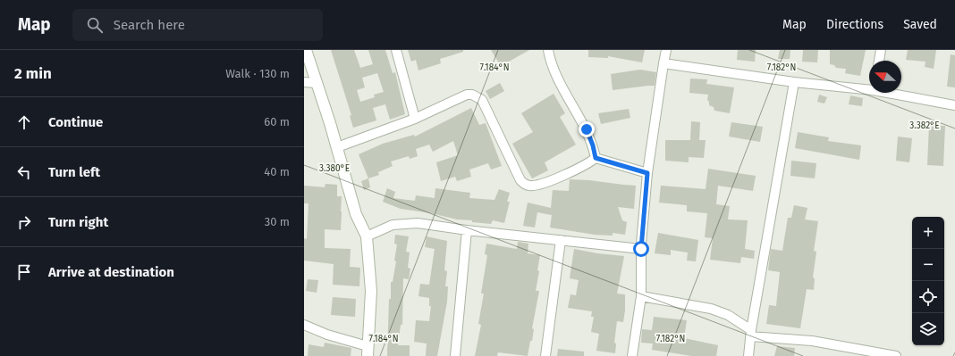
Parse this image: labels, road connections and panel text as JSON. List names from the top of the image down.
{
  "north": "left",
  "page": {
    "header": "Map",
    "search": "Search here",
    "nav": ["Map", "Directions", "Saved"],
    "heading": ["2 min", "Walk · 130 m"],
    "list": [
      ["Continue", "60 m"],
      ["Turn left", "40 m"],
      ["Turn right", "30 m"],
      "Arrive at destination"
    ],
    "map_buttons": ["+", "−"]
  },
  "coordinates": [
    "7.184°N",
    "7.182°N",
    "3.382°E",
    "3.380°E"
  ]
}
